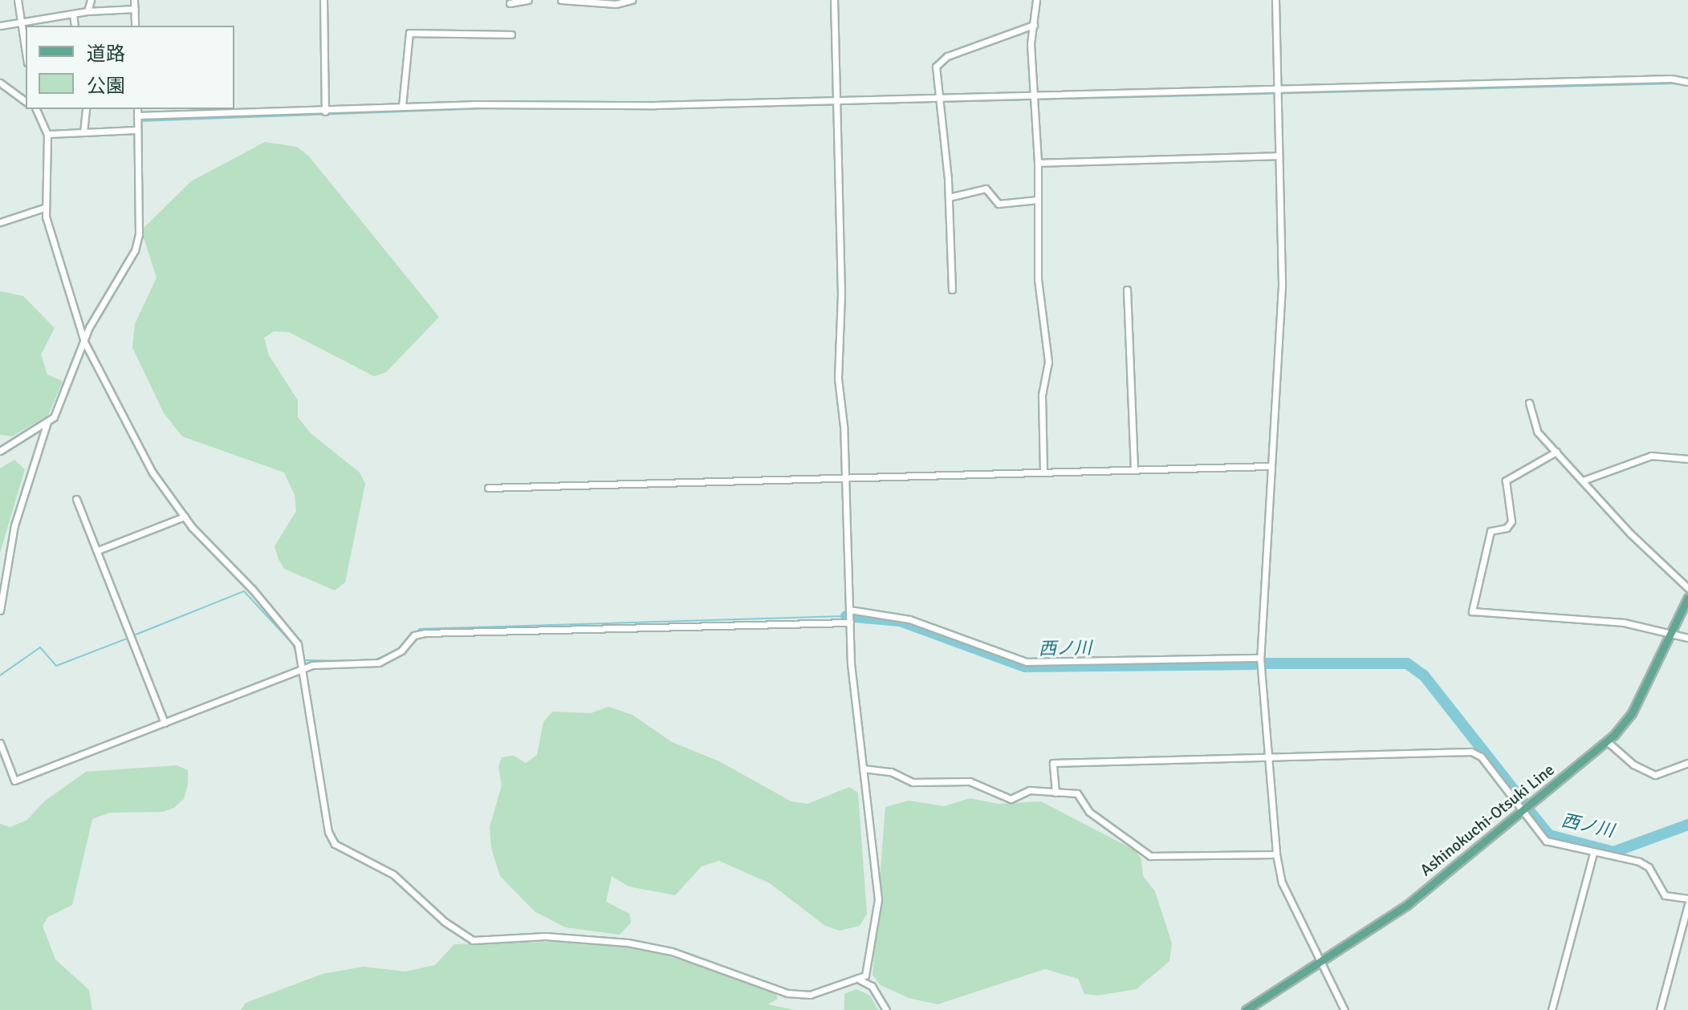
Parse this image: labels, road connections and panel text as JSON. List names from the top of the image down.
{
  "streets": {
    "main road": ["Ashinokuchi-Otsuki Line"]
  },
  "water": ["西ノ川"],
  "legend": ["道路", "公園"]
}
